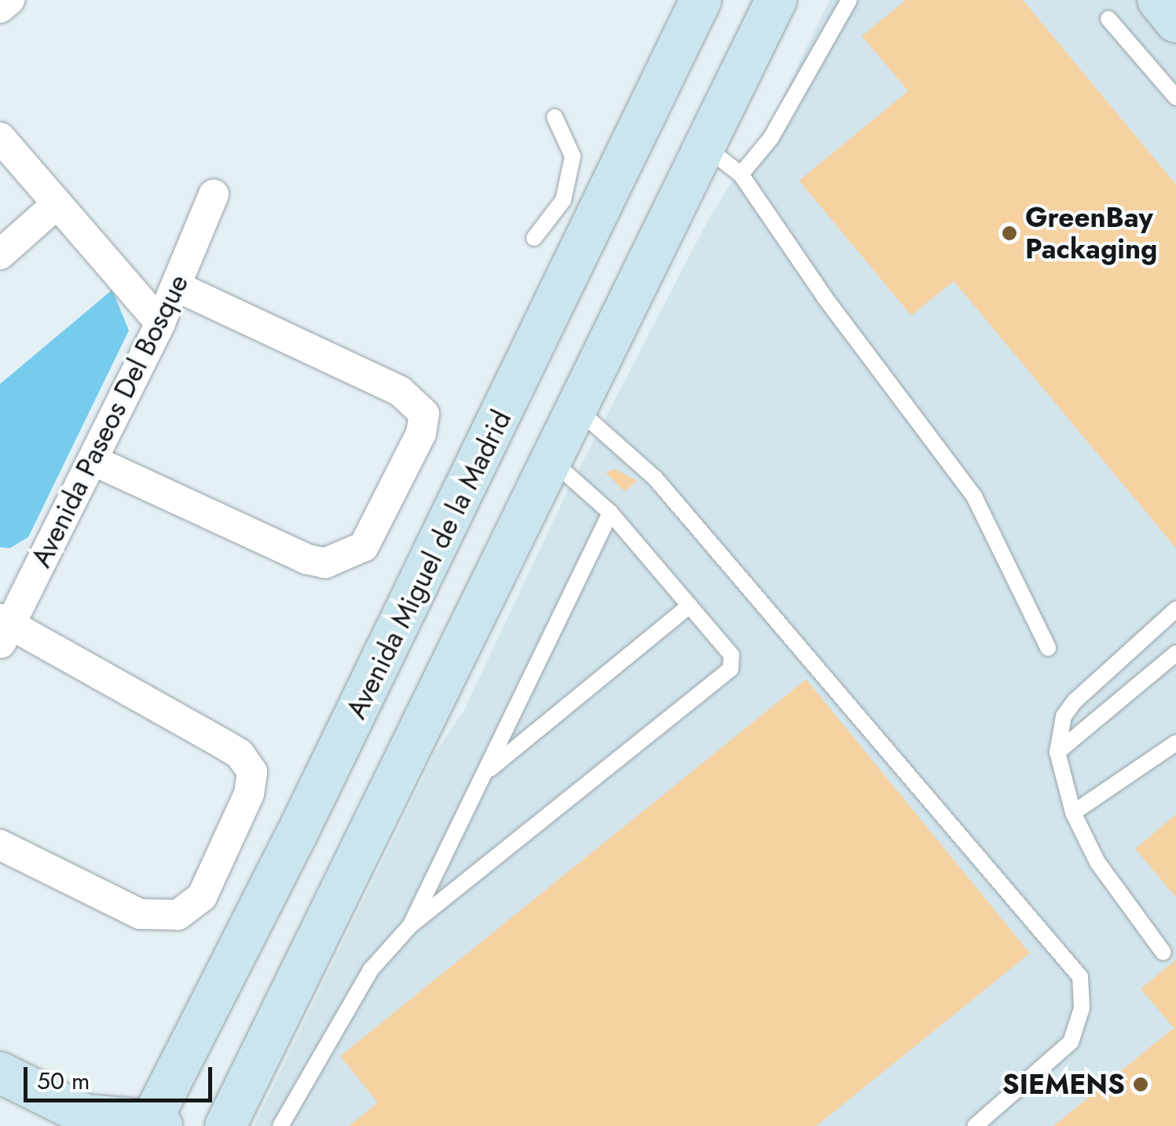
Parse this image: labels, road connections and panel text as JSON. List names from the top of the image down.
{
  "streets": {
    "main road": ["Avenida Miguel de la Madrid"],
    "street": ["Avenida Paseos Del Bosque"]
  },
  "places": ["GreenBay Packaging", "SIEMENS"],
  "scale_bar": "50 m"
}
